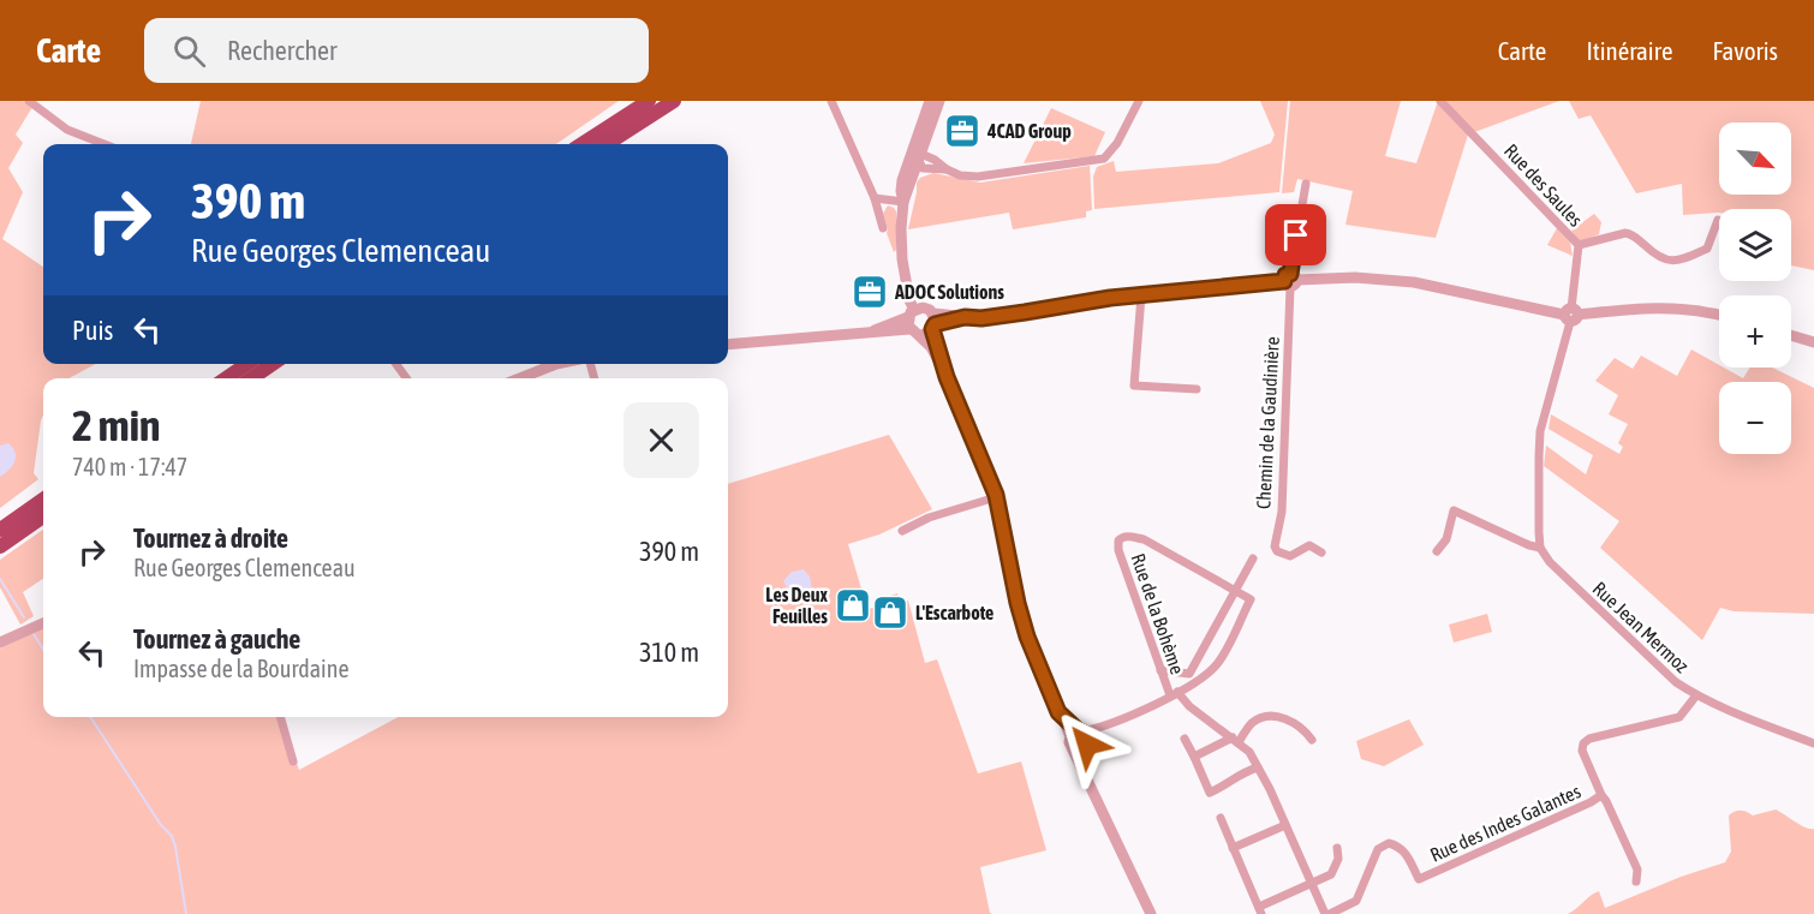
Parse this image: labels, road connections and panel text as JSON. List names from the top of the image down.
{
  "streets": {
    "street": [
      "Rue des Saules",
      "Chemin de la Gaudinière",
      "Rue de la Bohème",
      "Rue Jean Mermoz",
      "Rue des Indes Galantes"
    ]
  },
  "crossings": [
    ["Rue Jean Mermoz", "Rue des Indes Galantes"]
  ],
  "places": {
    "office": ["4CAD Group", "ADOC Solutions"],
    "shop": ["Les Deux Feuilles", "L'Escarbote"]
  },
  "north": "bottom right",
  "page": {
    "header": "Carte",
    "search": "Rechercher",
    "nav": ["Carte", "Itinéraire", "Favoris"],
    "map_buttons": ["+", "−"],
    "turn": ["390 m", "Rue Georges Clemenceau"],
    "then": "Puis",
    "heading": ["2 min", "740 m · 17:47"],
    "list": [
      {
        "name": "Tournez à droite",
        "note": "Rue Georges Clemenceau",
        "value": "390 m"
      },
      {
        "name": "Tournez à gauche",
        "note": "Impasse de la Bourdaine",
        "value": "310 m"
      }
    ]
  }
}
